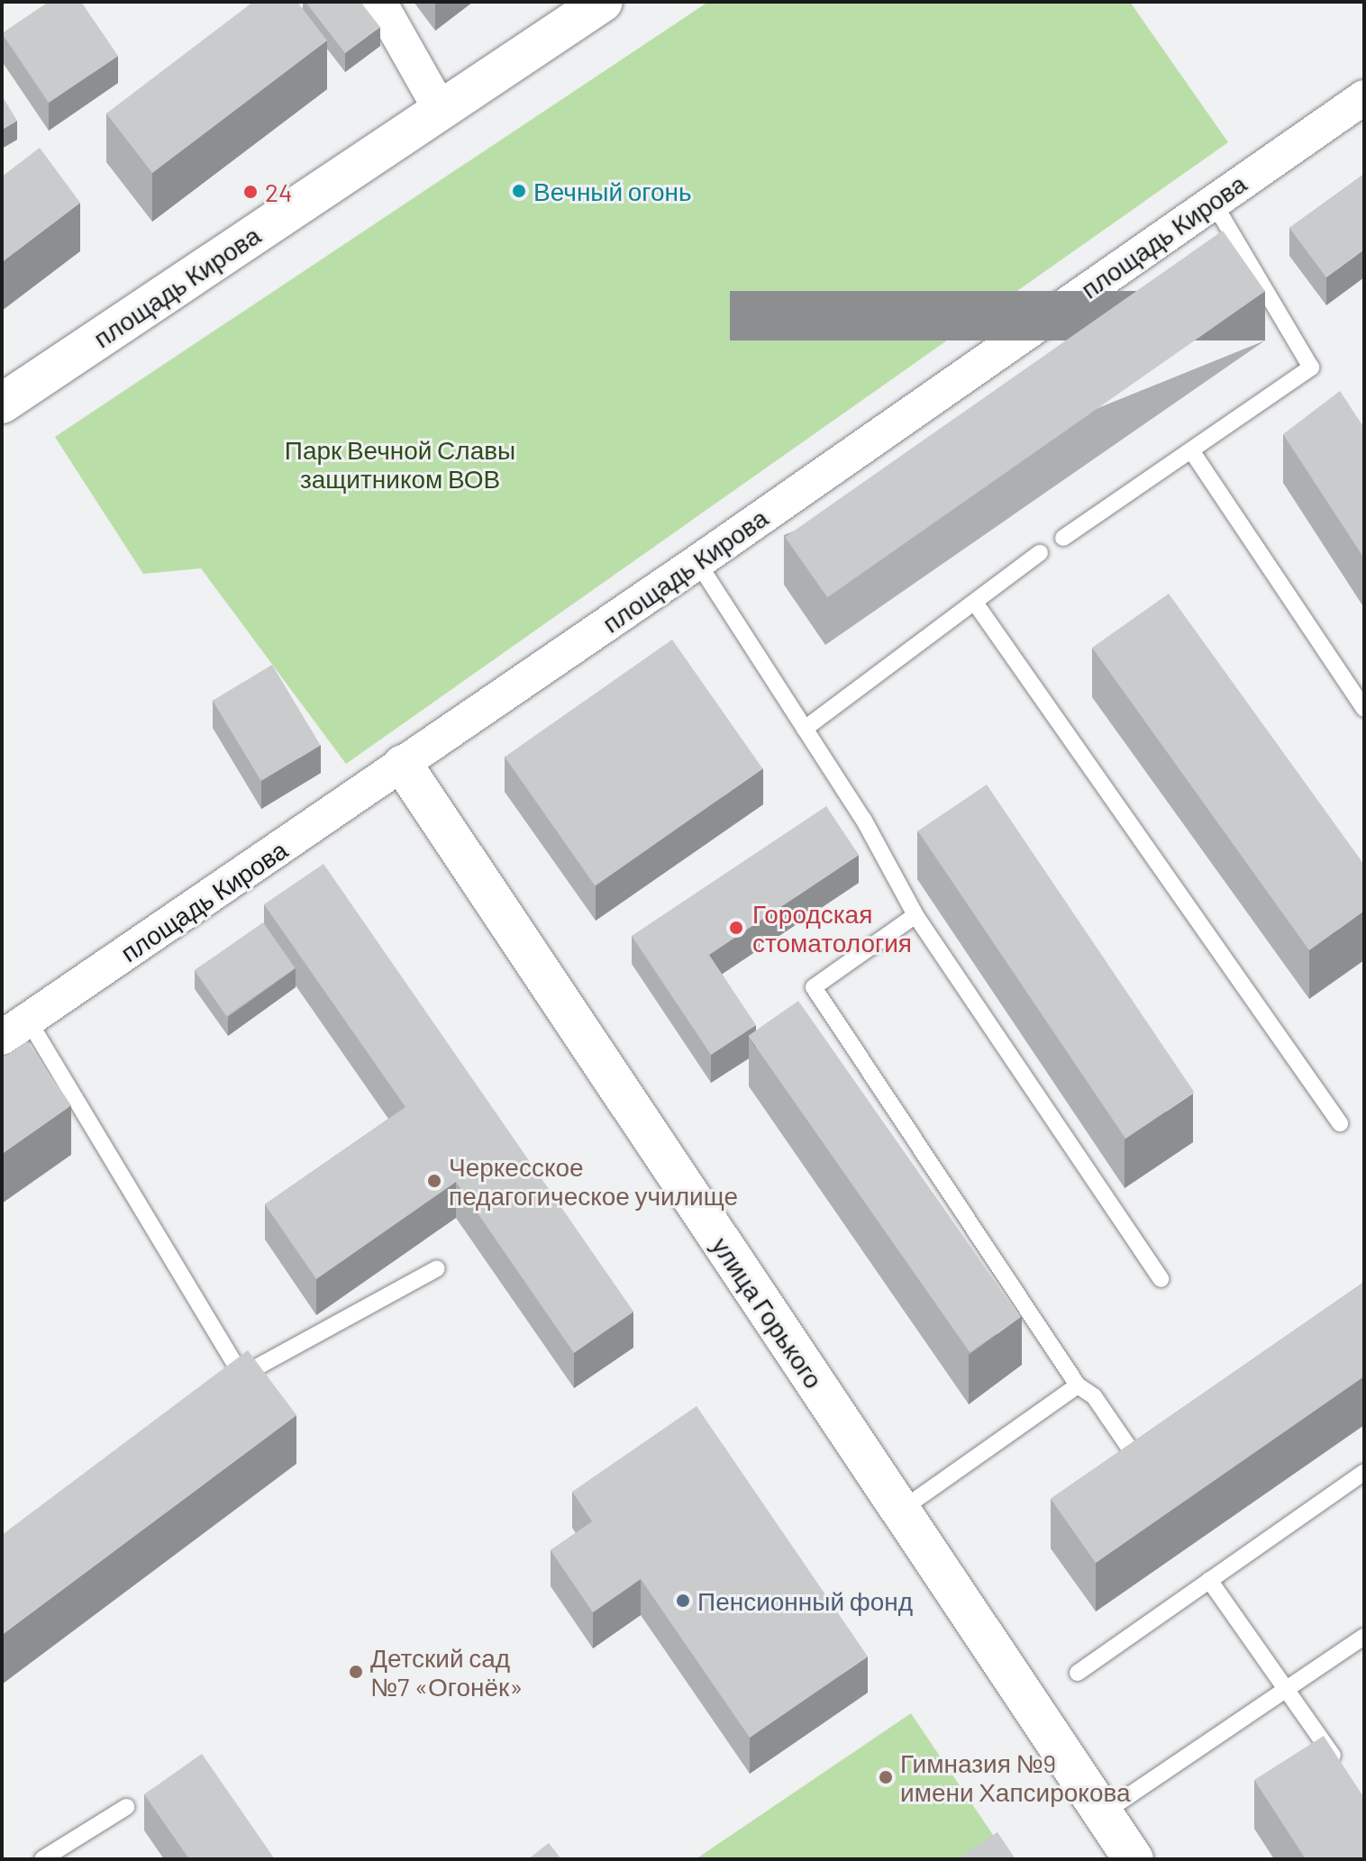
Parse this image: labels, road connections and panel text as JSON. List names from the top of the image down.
{
  "streets": {
    "street": ["площадь Кирова", "улица Горького"]
  },
  "crossings": [
    ["площадь Кирова", "улица Горького"]
  ],
  "parks": ["Парк Вечной Славы защитником ВОВ"],
  "places": [
    "Вечный огонь",
    "24",
    "Городская стоматология",
    "Черкесское педагогическое училище",
    "Пенсионный фонд",
    "Детский сад №7 «Огонёк»",
    "Гимназия №9 имени Хапсирокова"
  ]
}
